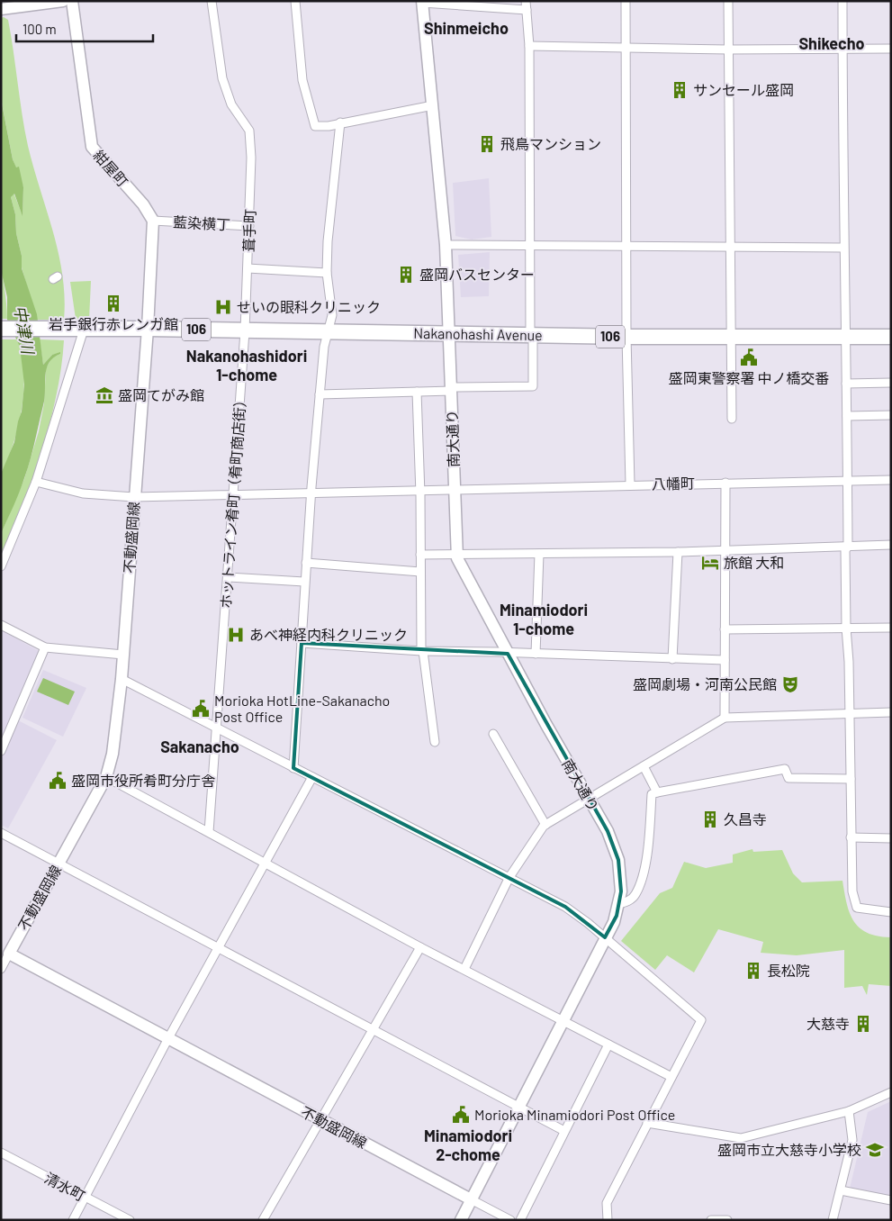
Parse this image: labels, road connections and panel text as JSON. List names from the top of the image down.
{
  "streets": {
    "highway": ["106", "Nakanohashi Avenue"],
    "street": [
      "紺屋町",
      "藍染横丁",
      "葺手町",
      "南大通り",
      "八幡町",
      "ホットライン肴町（肴町商店街）",
      "不動盛岡線",
      "清水町"
    ]
  },
  "crossings": [
    ["紺屋町", "藍染横丁"],
    ["藍染横丁", "葺手町"],
    ["葺手町", "Nakanohashi Avenue"],
    ["葺手町", "ホットライン肴町（肴町商店街）"],
    ["Nakanohashi Avenue", "南大通り"],
    ["Nakanohashi Avenue", "ホットライン肴町（肴町商店街）"],
    ["Nakanohashi Avenue", "不動盛岡線"],
    ["南大通り", "八幡町"],
    ["南大通り", "不動盛岡線"],
    ["八幡町", "ホットライン肴町（肴町商店街）"],
    ["八幡町", "不動盛岡線"]
  ],
  "districts": [
    "Shinmeicho",
    "Shikecho",
    "Nakanohashidori 1-chome",
    "Minamiodori 1-chome",
    "Sakanacho",
    "Minamiodori 2-chome"
  ],
  "water": ["中津川"],
  "places": {
    "building": [
      "サンセール盛岡",
      "飛鳥マンション",
      "盛岡バスセンター",
      "岩手銀行赤レンガ館",
      "久昌寺",
      "長松院",
      "大慈寺"
    ],
    "hospital": ["せいの眼科クリニック", "あべ神経内科クリニック"],
    "public building": [
      "盛岡東警察署 中ノ橋交番",
      "Morioka HotLine-Sakanacho Post Office",
      "盛岡市役所肴町分庁舎",
      "Morioka Minamiodori Post Office"
    ],
    "museum": ["盛岡てがみ館"],
    "hotel": ["旅館 大和"],
    "theatre": ["盛岡劇場・河南公民館"],
    "school or university": ["盛岡市立大慈寺小学校"]
  },
  "scale_bar": "100 m"
}
